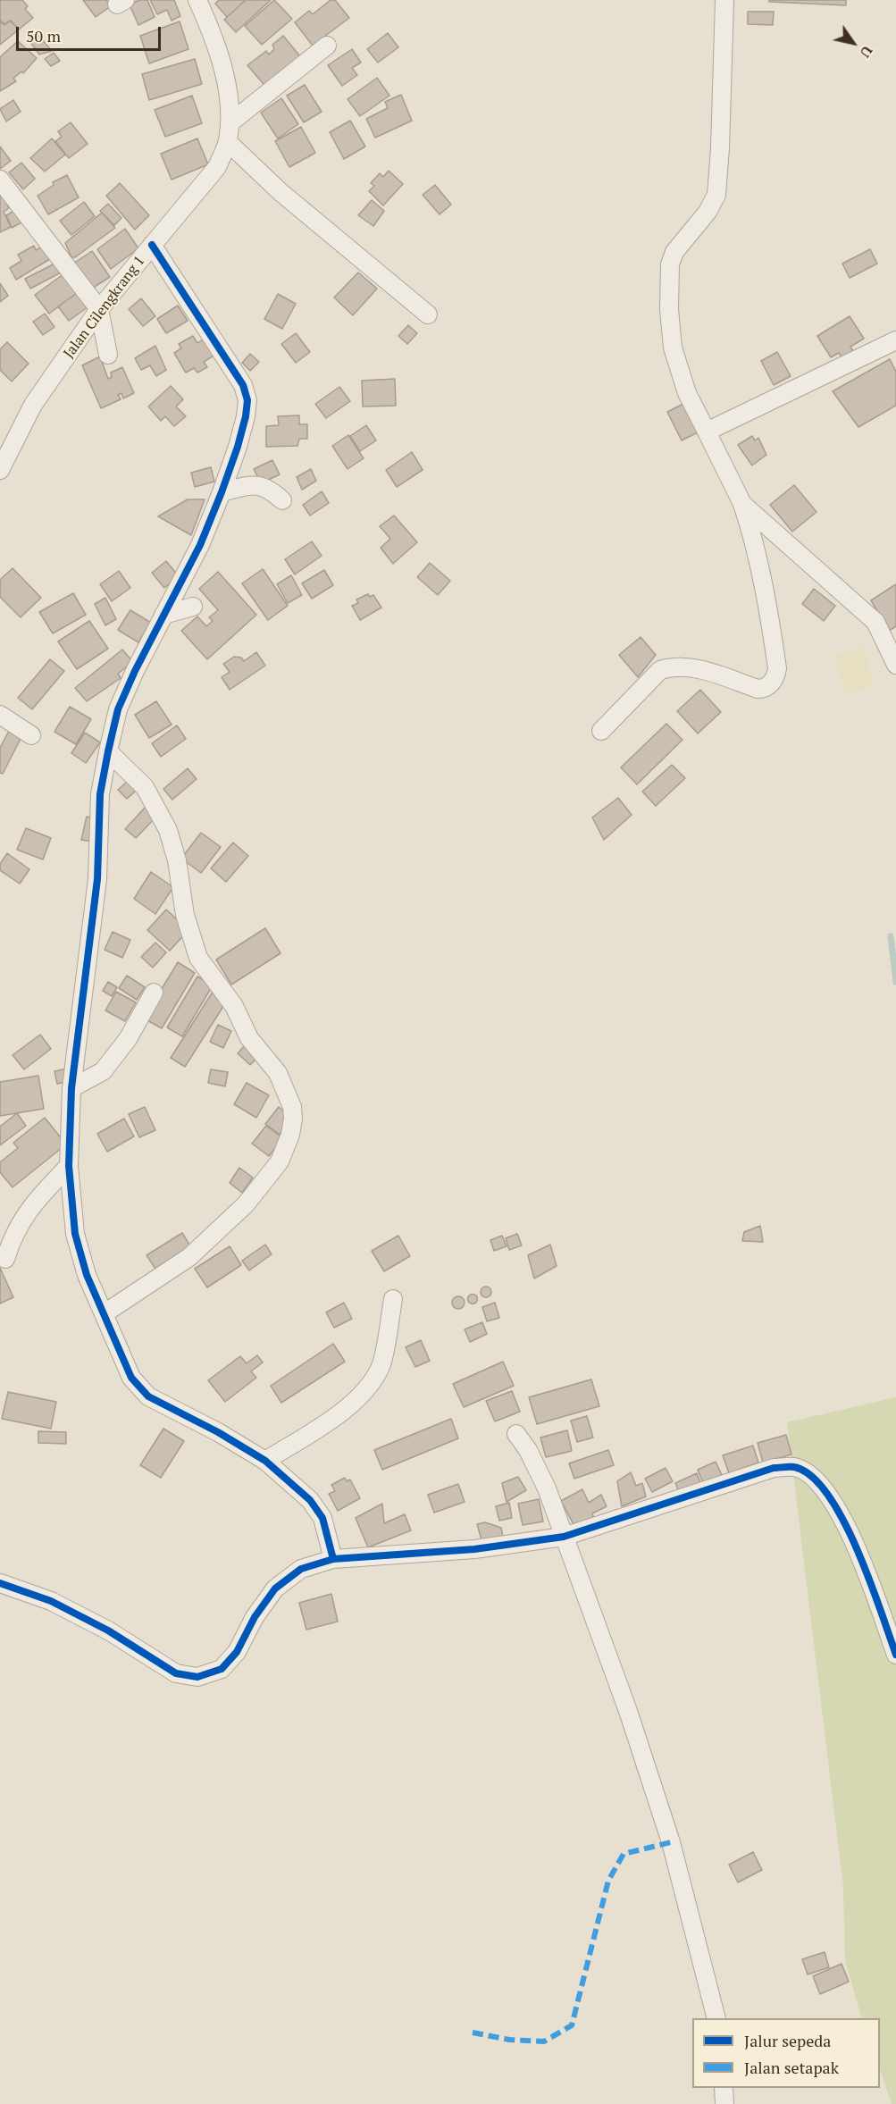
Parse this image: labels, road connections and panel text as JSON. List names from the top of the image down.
{
  "streets": {
    "street": ["Jalan Cilengkrang 1"]
  },
  "legend": ["Jalur sepeda", "Jalan setapak"],
  "scale_bar": "50 m",
  "north": "bottom right"
}
